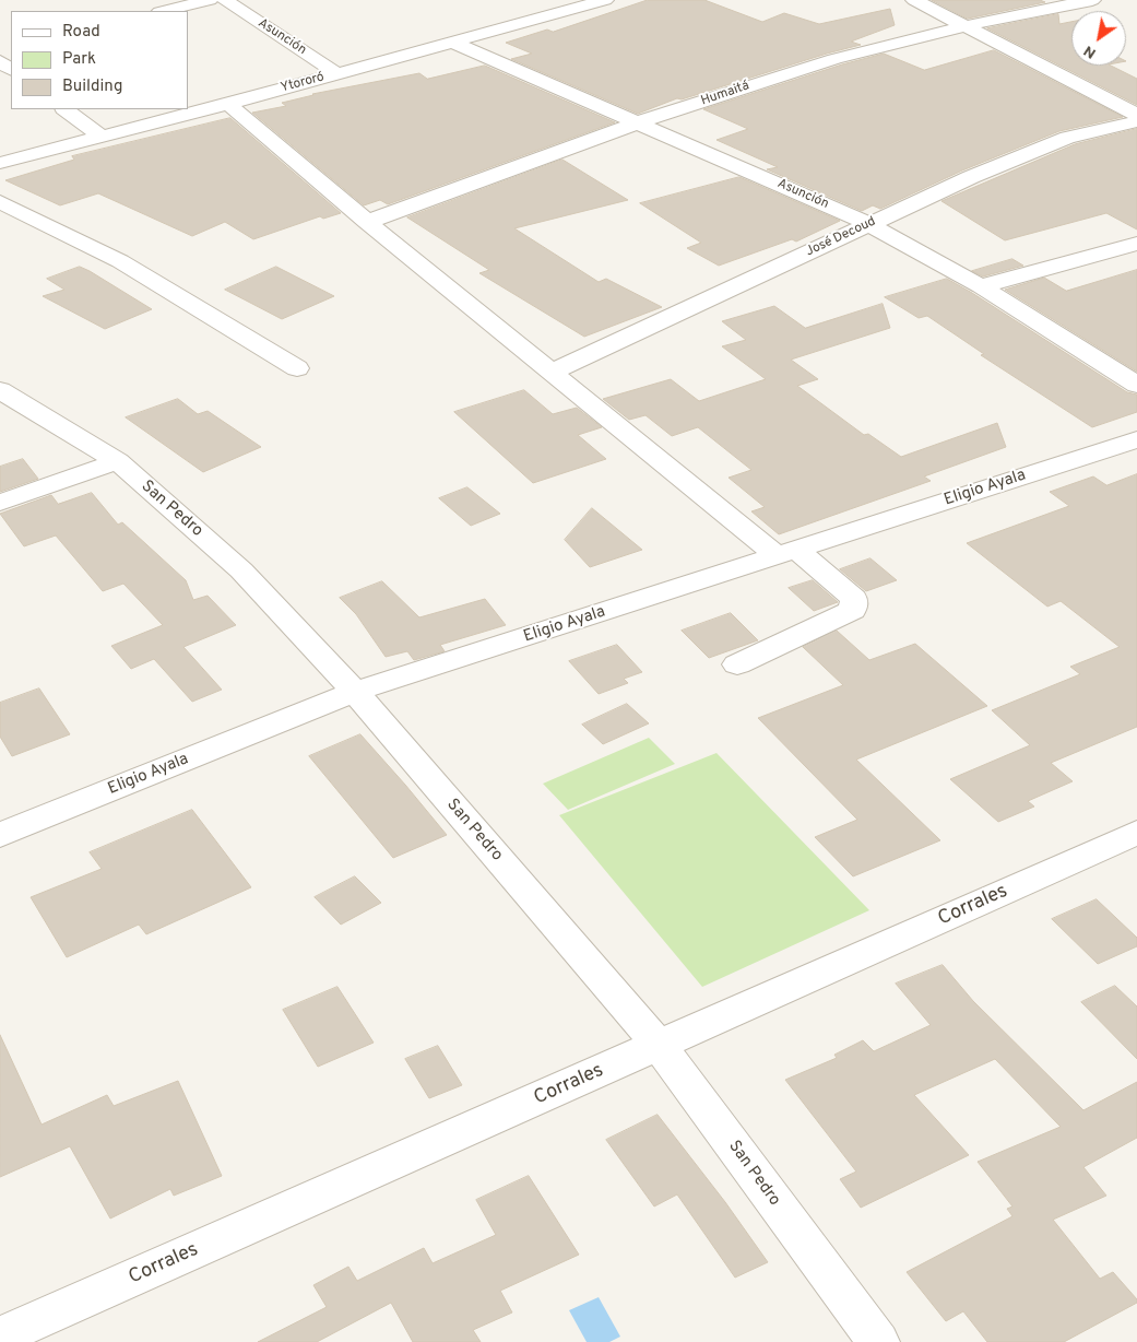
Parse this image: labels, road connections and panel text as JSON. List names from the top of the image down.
{
  "streets": {
    "street": [
      "Asunción",
      "Ytororó",
      "Humaitá",
      "José Decoud",
      "Eligio Ayala",
      "San Pedro",
      "Corrales"
    ]
  },
  "crossings": [
    ["Asunción", "Ytororó"],
    ["Asunción", "Humaitá"],
    ["Asunción", "José Decoud"],
    ["Eligio Ayala", "San Pedro"],
    ["San Pedro", "Corrales"]
  ],
  "legend": ["Road", "Park", "Building"],
  "north": "bottom left"
}
